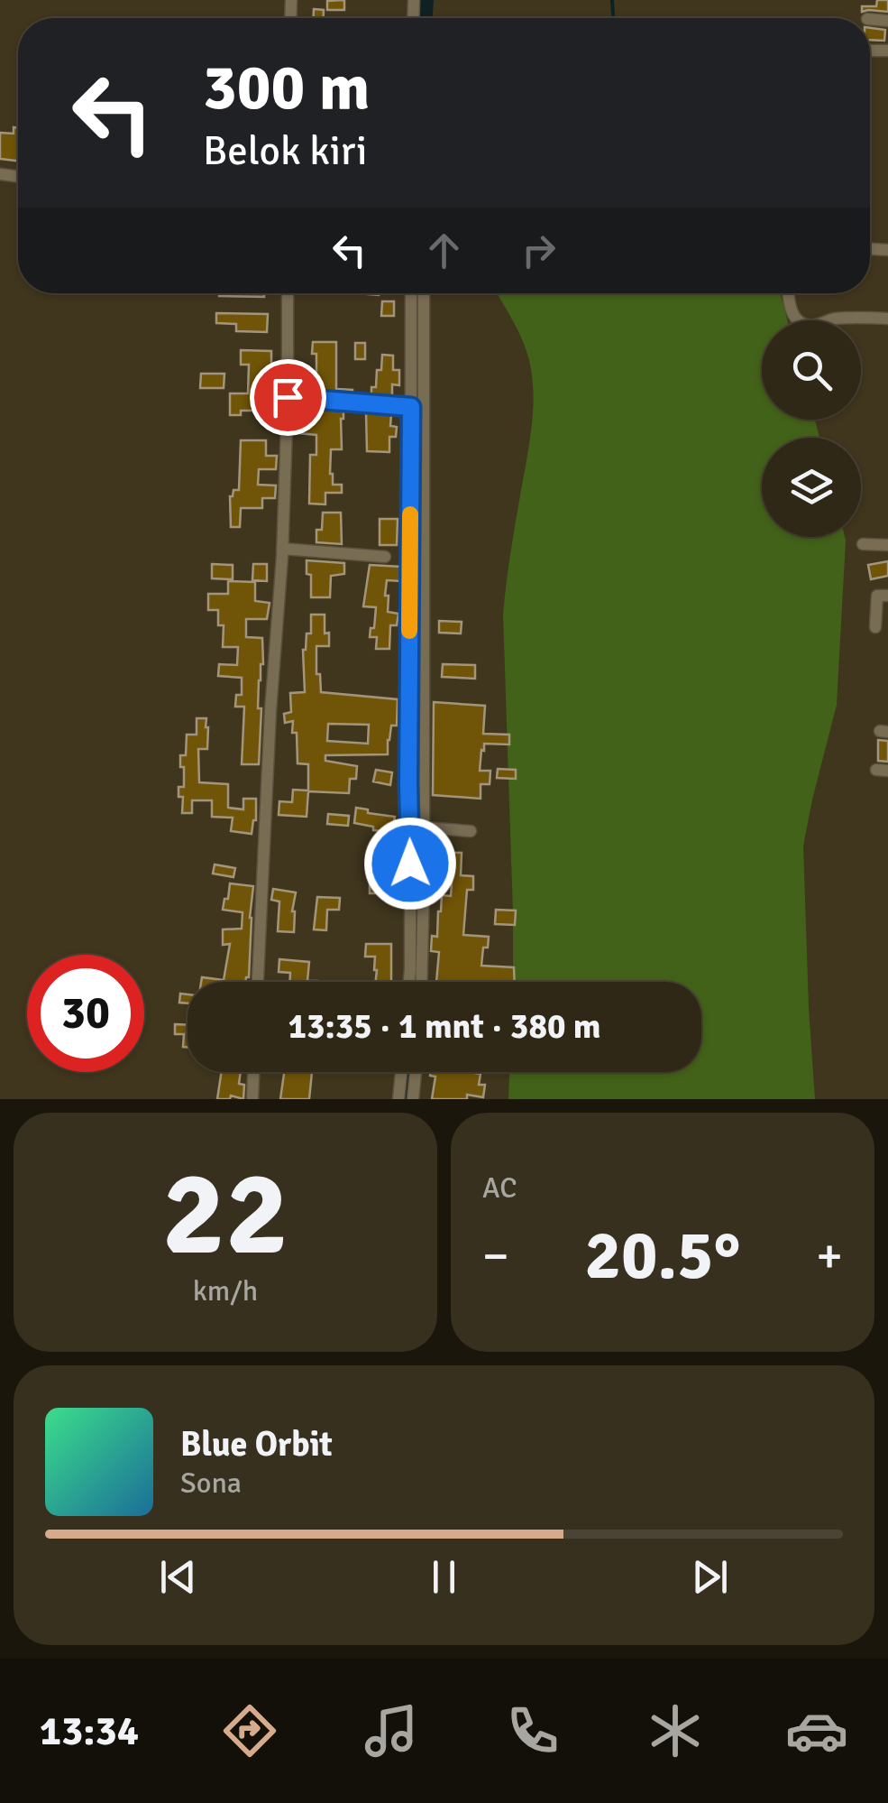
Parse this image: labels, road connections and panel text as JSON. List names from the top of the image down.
{
  "page": {
    "turn": ["300 m", "Belok kiri"],
    "limit": "30",
    "trip": "13:35 · 1 mnt · 380 m",
    "tile": [
      ["22", "km/h"],
      "AC"
    ],
    "heat": ["−", "20.5°", "+"],
    "song": ["Blue Orbit", "Sona"],
    "tabs": "13:34"
  }
}
